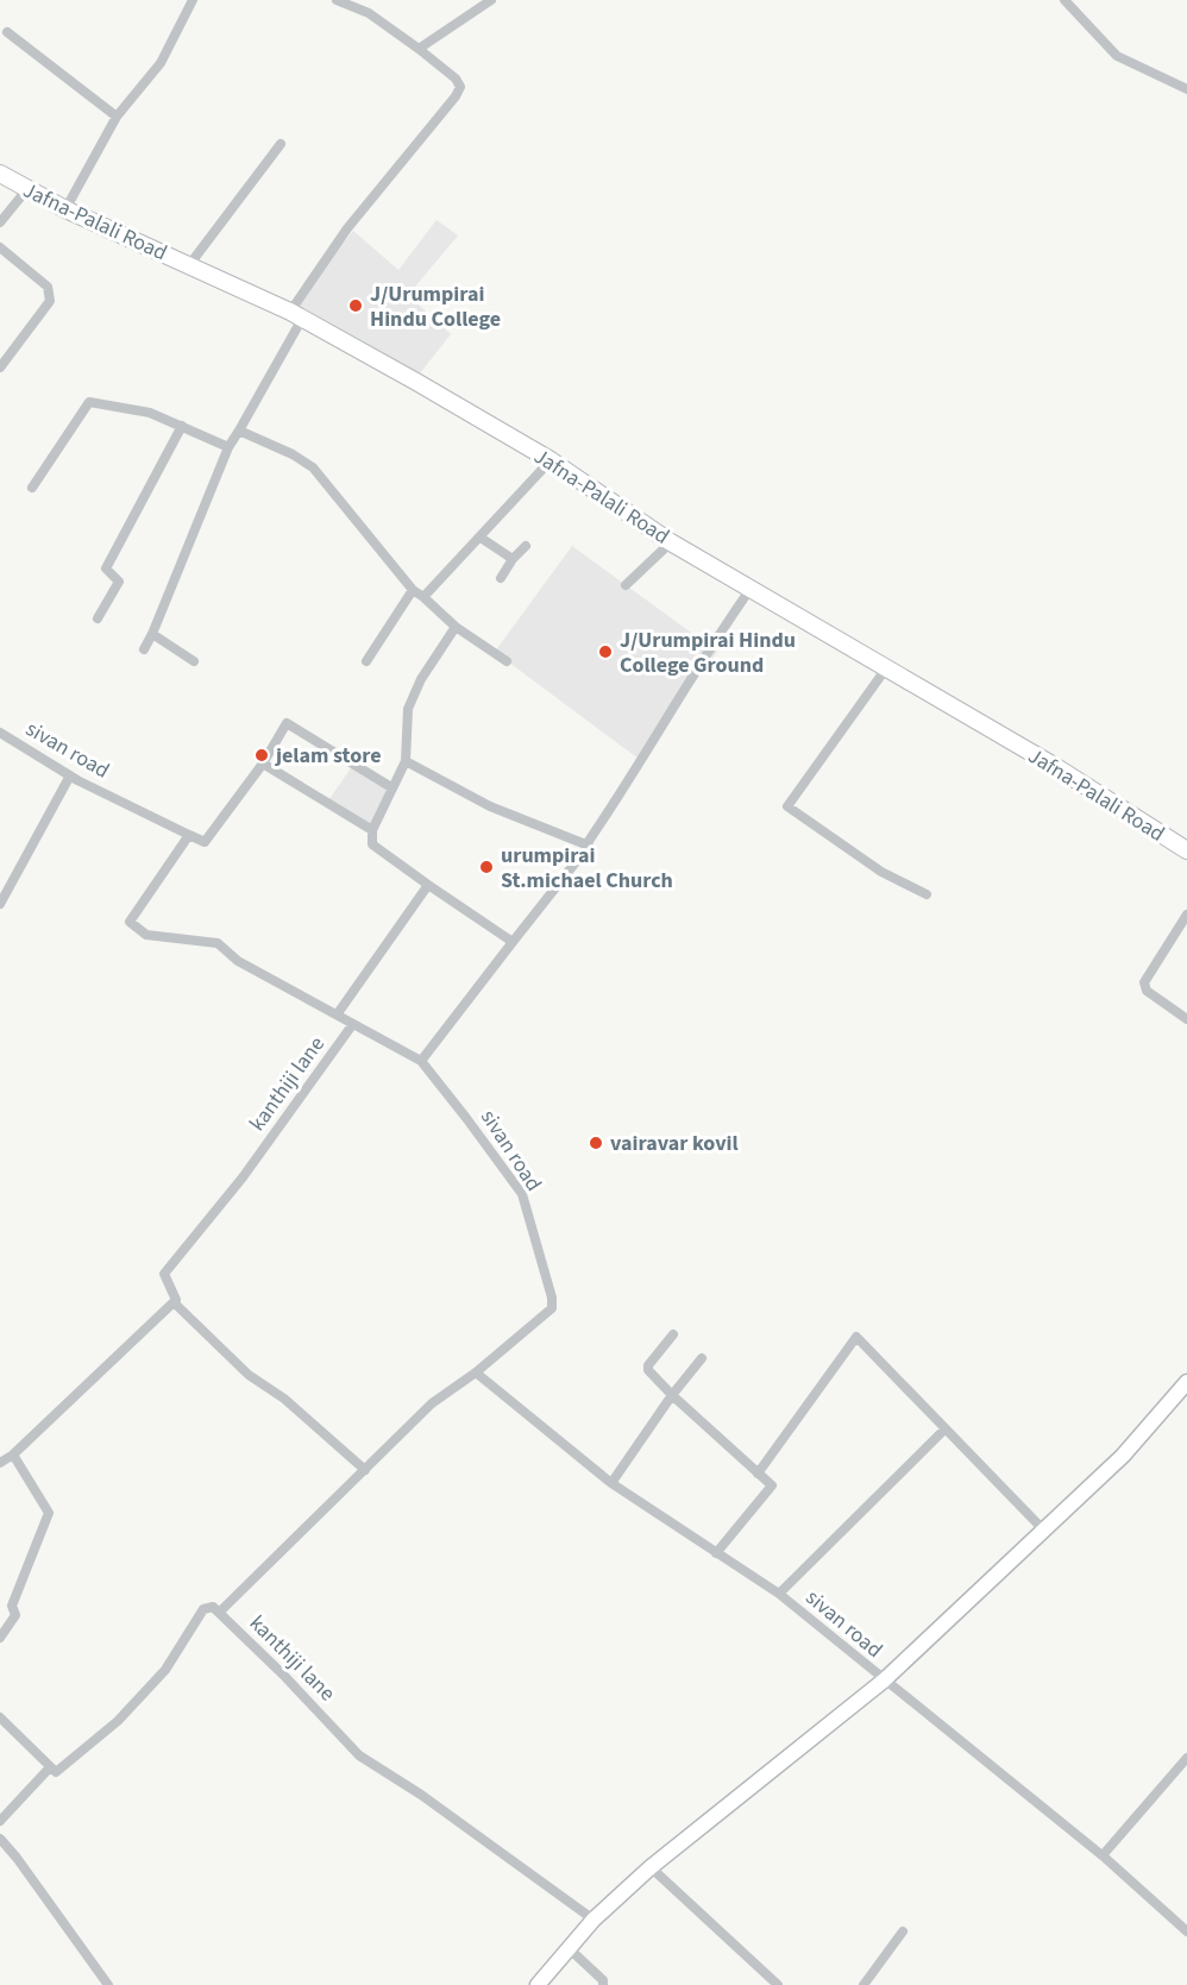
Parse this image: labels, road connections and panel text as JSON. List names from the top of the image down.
{
  "streets": {
    "main road": ["Jafna-Palali Road"],
    "street": ["sivan road", "kanthiji lane"]
  },
  "crossings": [
    ["sivan road", "kanthiji lane"]
  ],
  "places": [
    "J/Urumpirai Hindu College",
    "J/Urumpirai Hindu College Ground",
    "jelam store",
    "urumpirai St.michael Church",
    "vairavar kovil"
  ]
}
